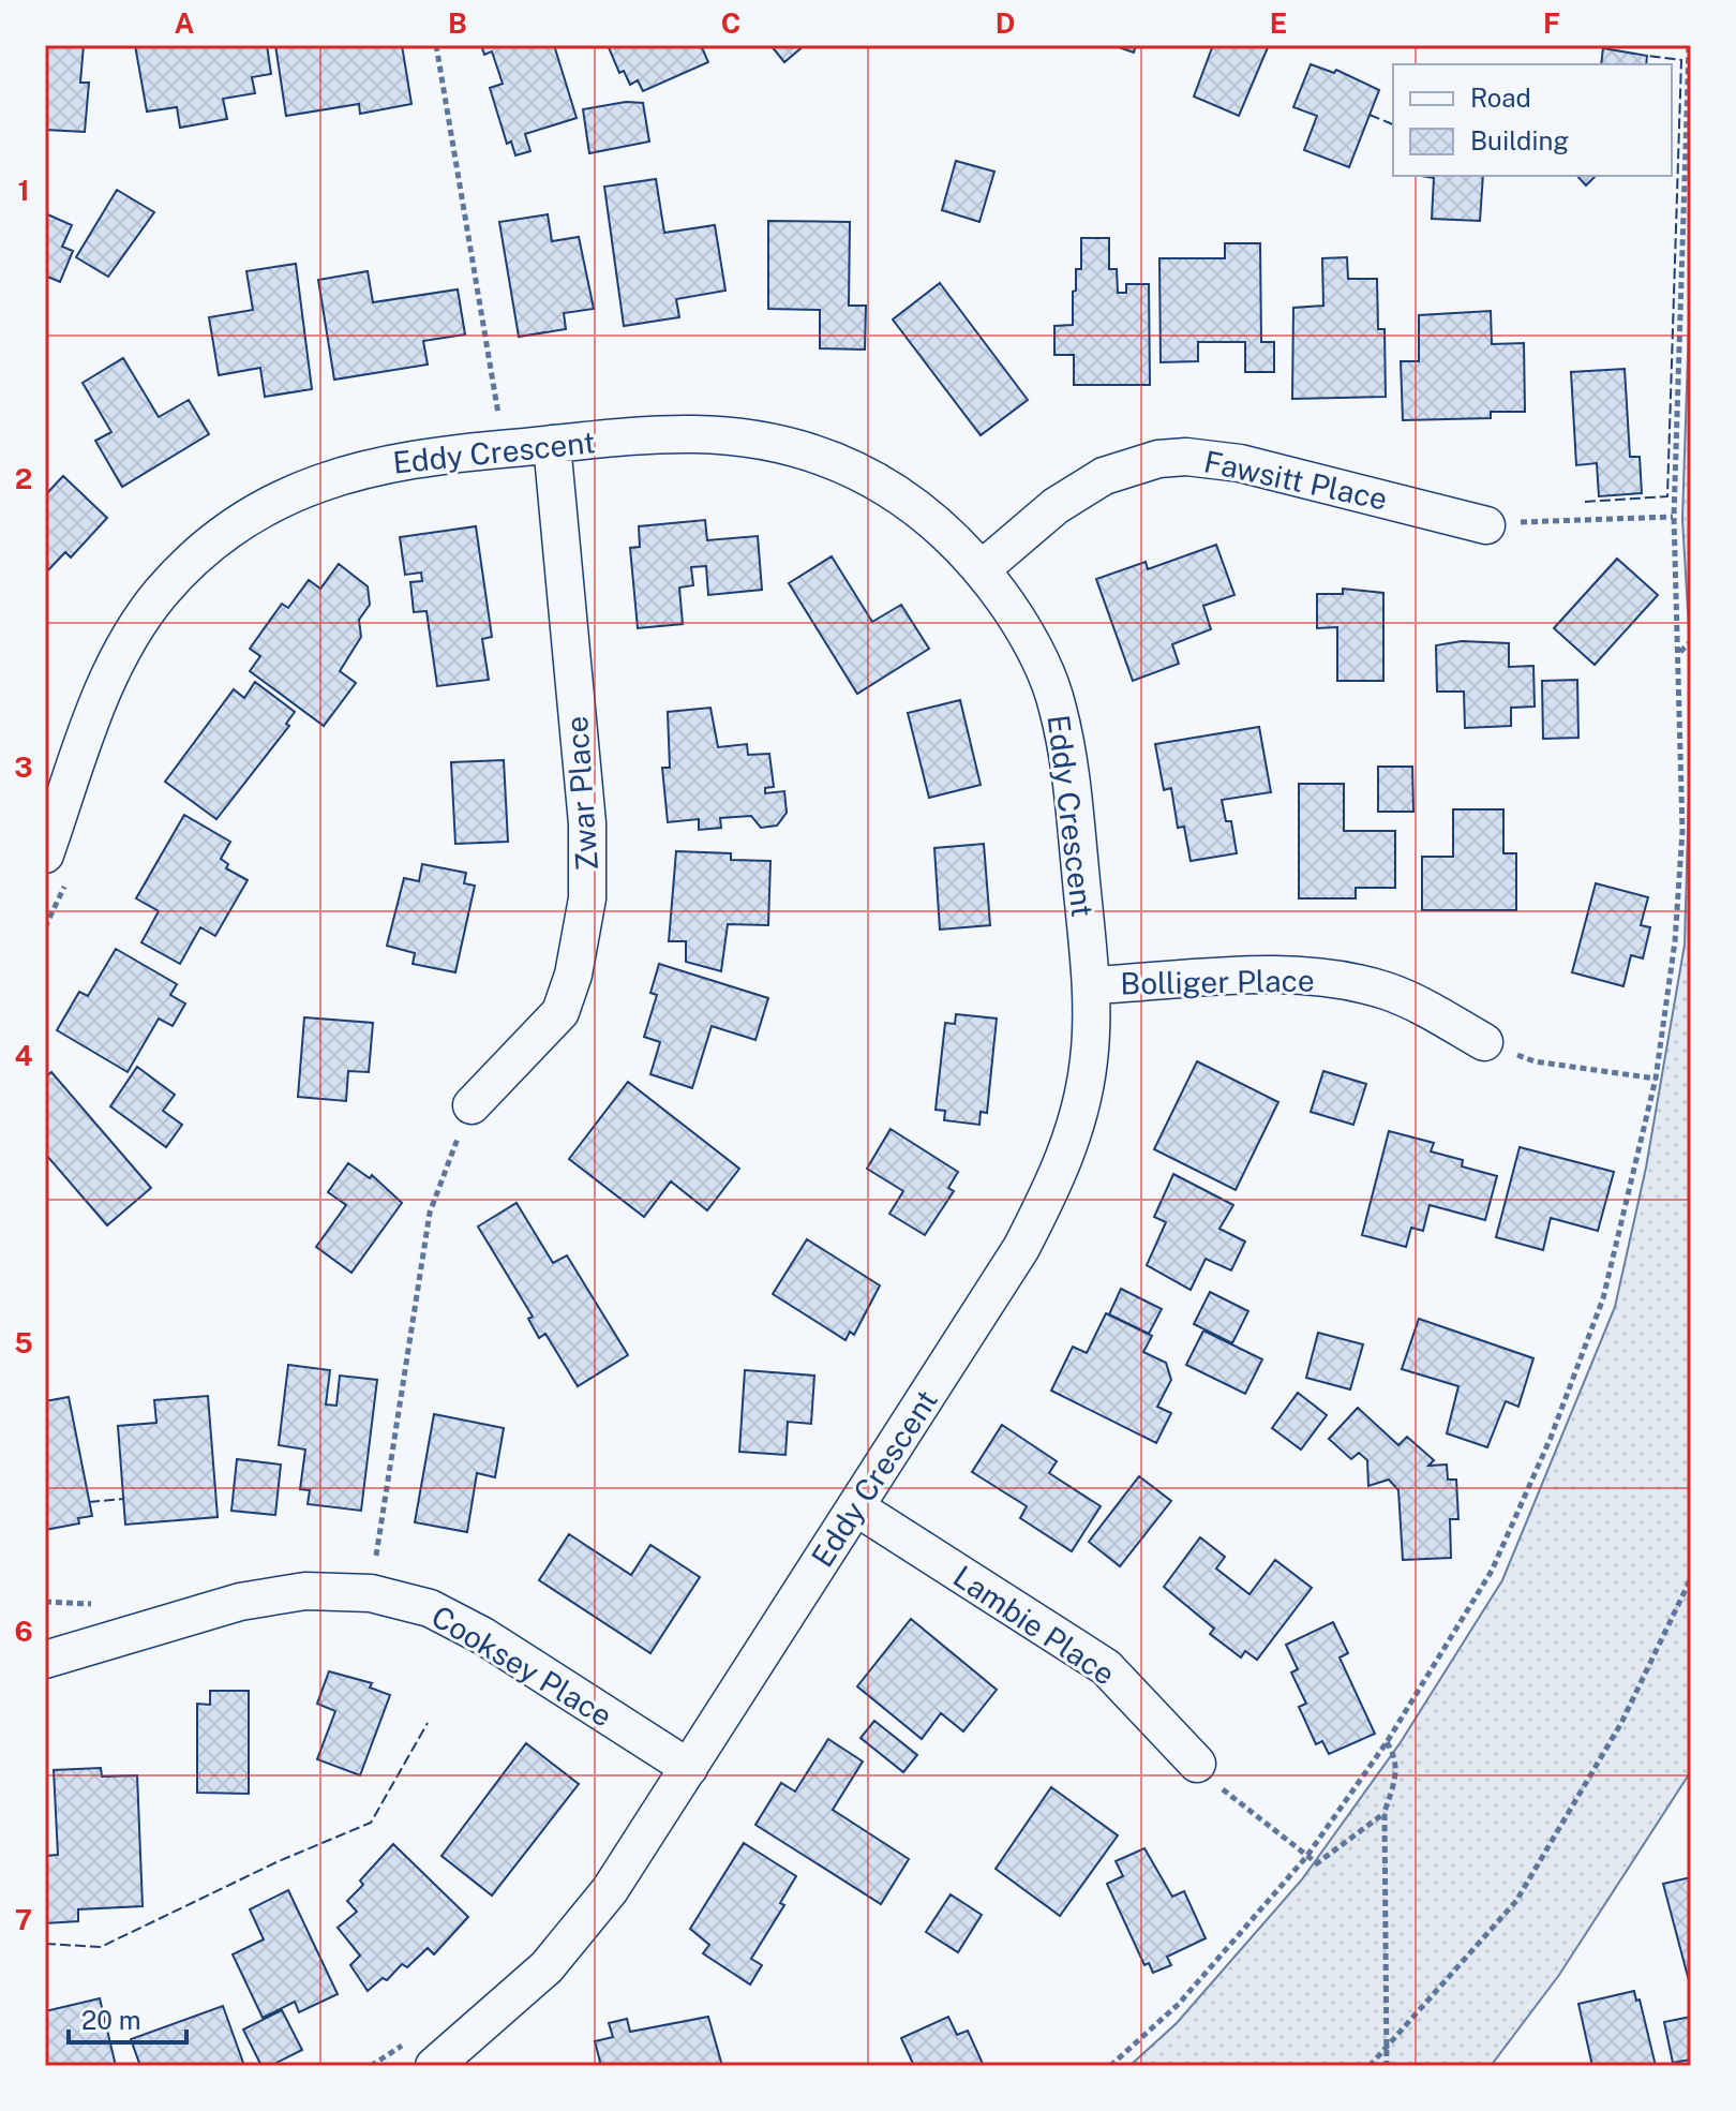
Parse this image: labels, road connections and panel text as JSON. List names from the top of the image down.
{
  "streets": {
    "street": [
      "Eddy Crescent",
      "Fawsitt Place",
      "Zwar Place",
      "Bolliger Place",
      "Lambie Place",
      "Cooksey Place"
    ]
  },
  "crossings": [
    ["Eddy Crescent", "Fawsitt Place"],
    ["Eddy Crescent", "Zwar Place"],
    ["Eddy Crescent", "Bolliger Place"],
    ["Eddy Crescent", "Lambie Place"],
    ["Eddy Crescent", "Cooksey Place"]
  ],
  "legend": ["Road", "Building"],
  "scale_bar": "20 m",
  "grid": {
    "columns": [
      "A",
      "B",
      "C",
      "D",
      "E",
      "F"
    ],
    "rows": [
      "1",
      "2",
      "3",
      "4",
      "5",
      "6",
      "7"
    ]
  }
}
